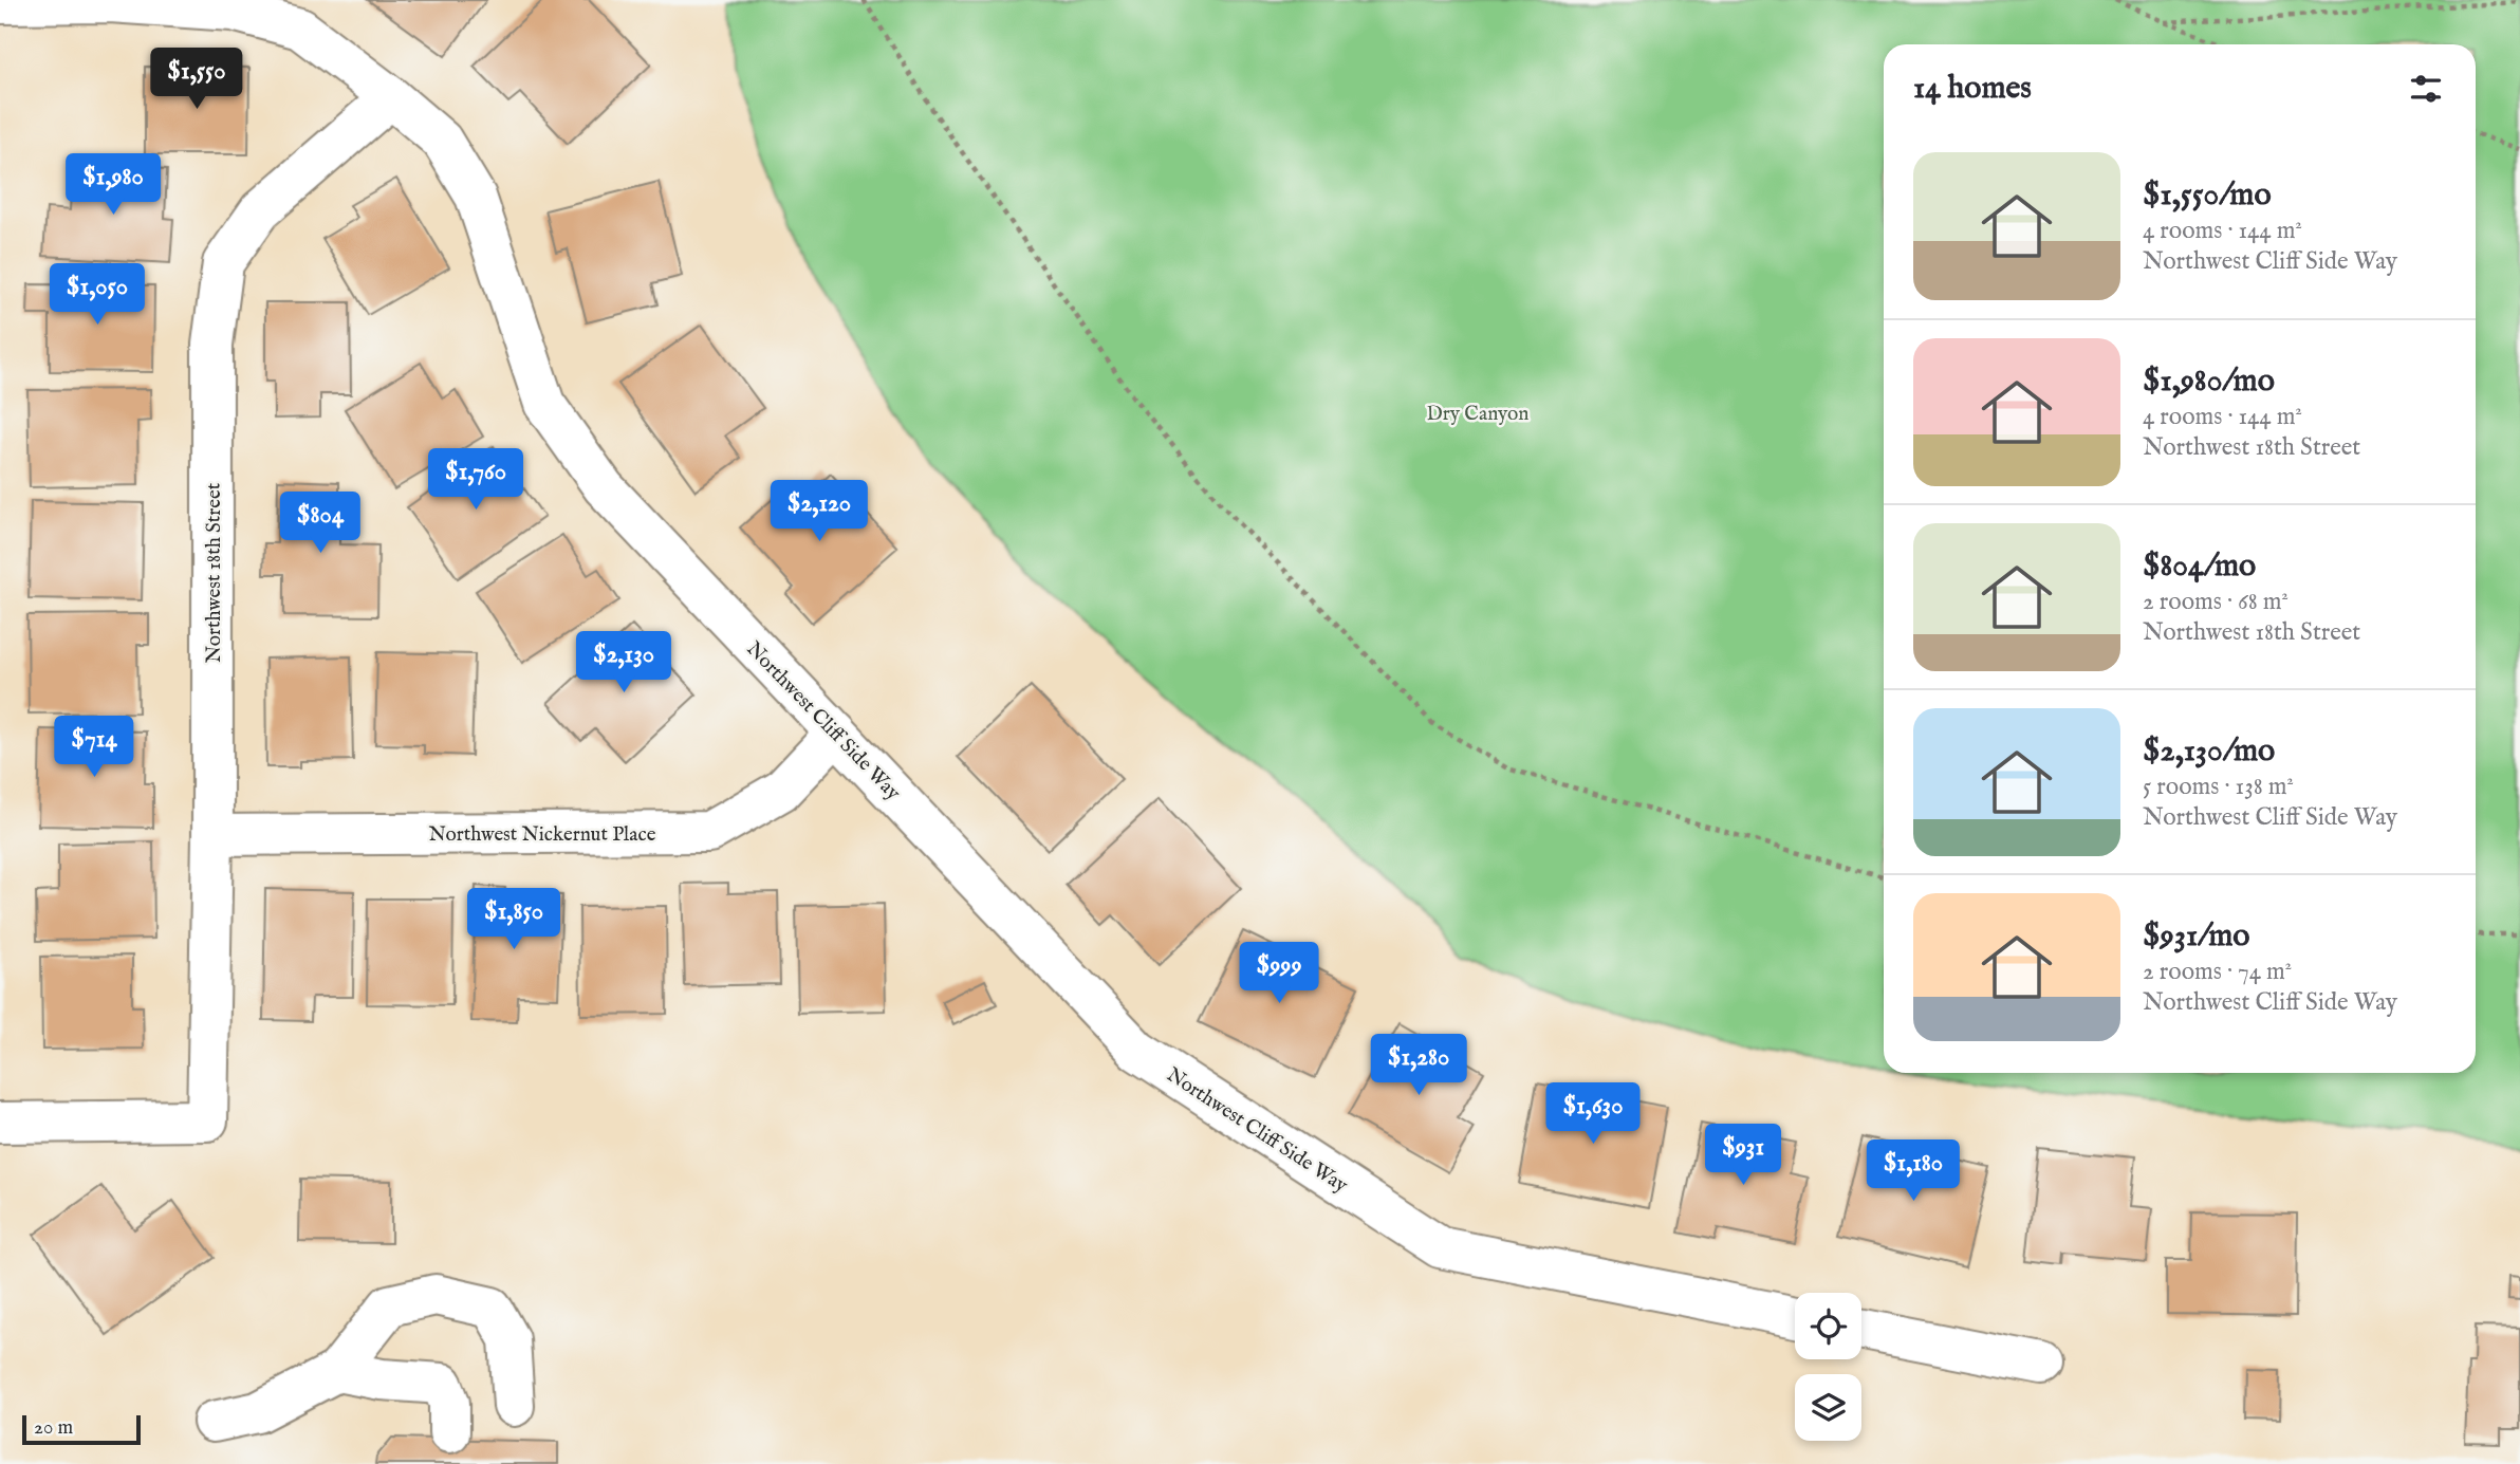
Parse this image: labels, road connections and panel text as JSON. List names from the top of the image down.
{
  "streets": {
    "street": ["Northwest 18th Street", "Northwest Cliff Side Way", "Northwest Nickernut Place"]
  },
  "crossings": [
    ["Northwest 18th Street", "Northwest Cliff Side Way"],
    ["Northwest 18th Street", "Northwest Nickernut Place"],
    ["Northwest Cliff Side Way", "Northwest Nickernut Place"]
  ],
  "parks": ["Dry Canyon"],
  "scale_bar": "20 m",
  "page": {
    "heading": "14 homes",
    "price": [
      "$1,550",
      "$1,980",
      "$1,050",
      "$1,760",
      "$2,120",
      "$804",
      "$2,130",
      "$714",
      "$1,850",
      "$999",
      "$1,280",
      "$1,630",
      "$931",
      "$1,180"
    ],
    "list": [
      {
        "name": "$1,550/mo",
        "note": "4 rooms · 144 m² · Northwest Cliff Side Way"
      },
      {
        "name": "$1,980/mo",
        "note": "4 rooms · 144 m² · Northwest 18th Street"
      },
      {
        "name": "$804/mo",
        "note": "2 rooms · 68 m² · Northwest 18th Street"
      },
      {
        "name": "$2,130/mo",
        "note": "5 rooms · 138 m² · Northwest Cliff Side Way"
      },
      {
        "name": "$931/mo",
        "note": "2 rooms · 74 m² · Northwest Cliff Side Way"
      }
    ],
    "scale": "20 m"
  }
}
